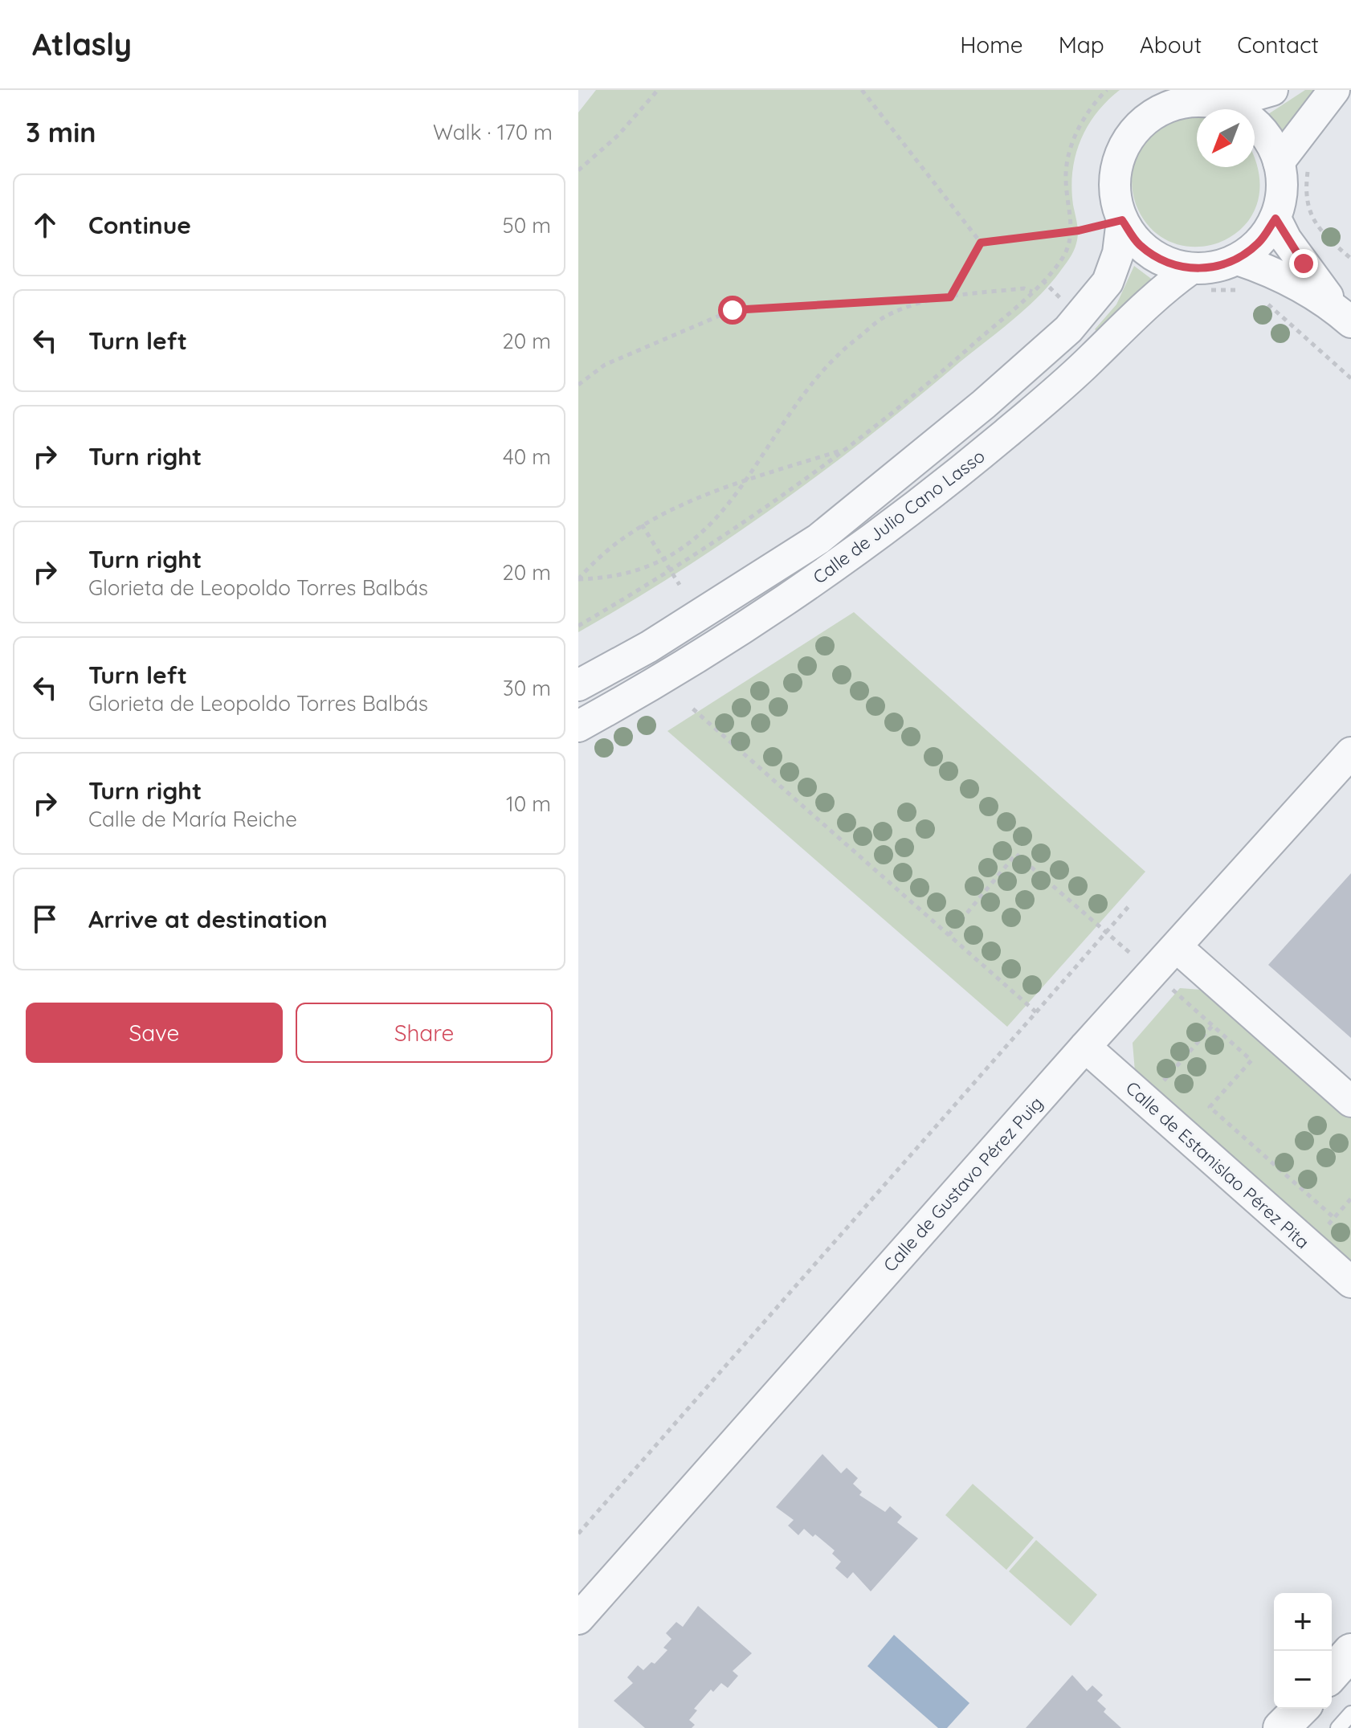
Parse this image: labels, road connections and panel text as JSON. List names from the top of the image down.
{
  "streets": {
    "street": ["Calle de Julio Cano Lasso", "Calle de Estanislao Pérez Pita", "Calle de Gustavo Pérez Puig"]
  },
  "crossings": [
    ["Calle de Estanislao Pérez Pita", "Calle de Gustavo Pérez Puig"]
  ],
  "north": "bottom left",
  "page": {
    "header": "Atlasly",
    "nav": [
      "Home",
      "Map",
      "About",
      "Contact"
    ],
    "heading": ["3 min", "Walk · 170 m"],
    "list": [
      ["Continue", "50 m"],
      ["Turn left", "20 m"],
      ["Turn right", "40 m"],
      ["Turn right", "Glorieta de Leopoldo Torres Balbás", "20 m"],
      ["Turn left", "Glorieta de Leopoldo Torres Balbás", "30 m"],
      ["Turn right", "Calle de María Reiche", "10 m"],
      "Arrive at destination"
    ],
    "buttons": ["Save", "Share"],
    "map_buttons": ["+", "−"]
  }
}
